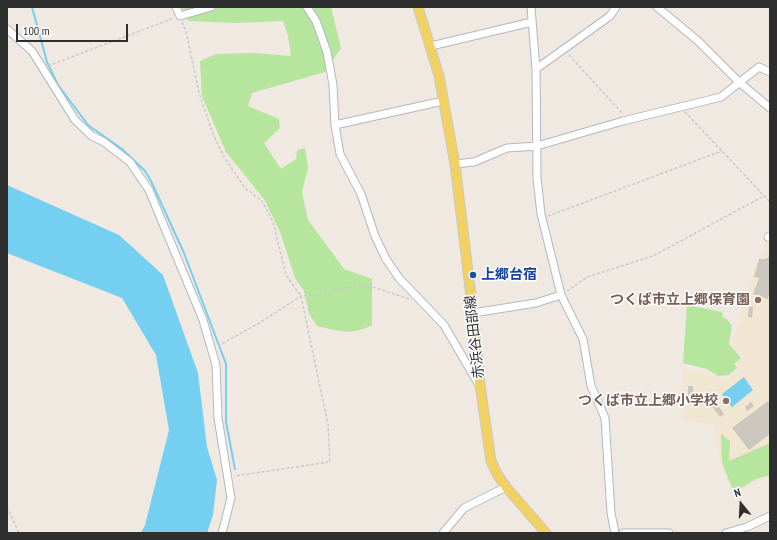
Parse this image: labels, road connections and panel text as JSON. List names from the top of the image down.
{
  "streets": {
    "main road": ["赤浜谷田部線"]
  },
  "places": ["上郷台宿", "つくば市立上郷保育園", "つくば市立上郷小学校"],
  "scale_bar": "100 m",
  "north": "top"
}
